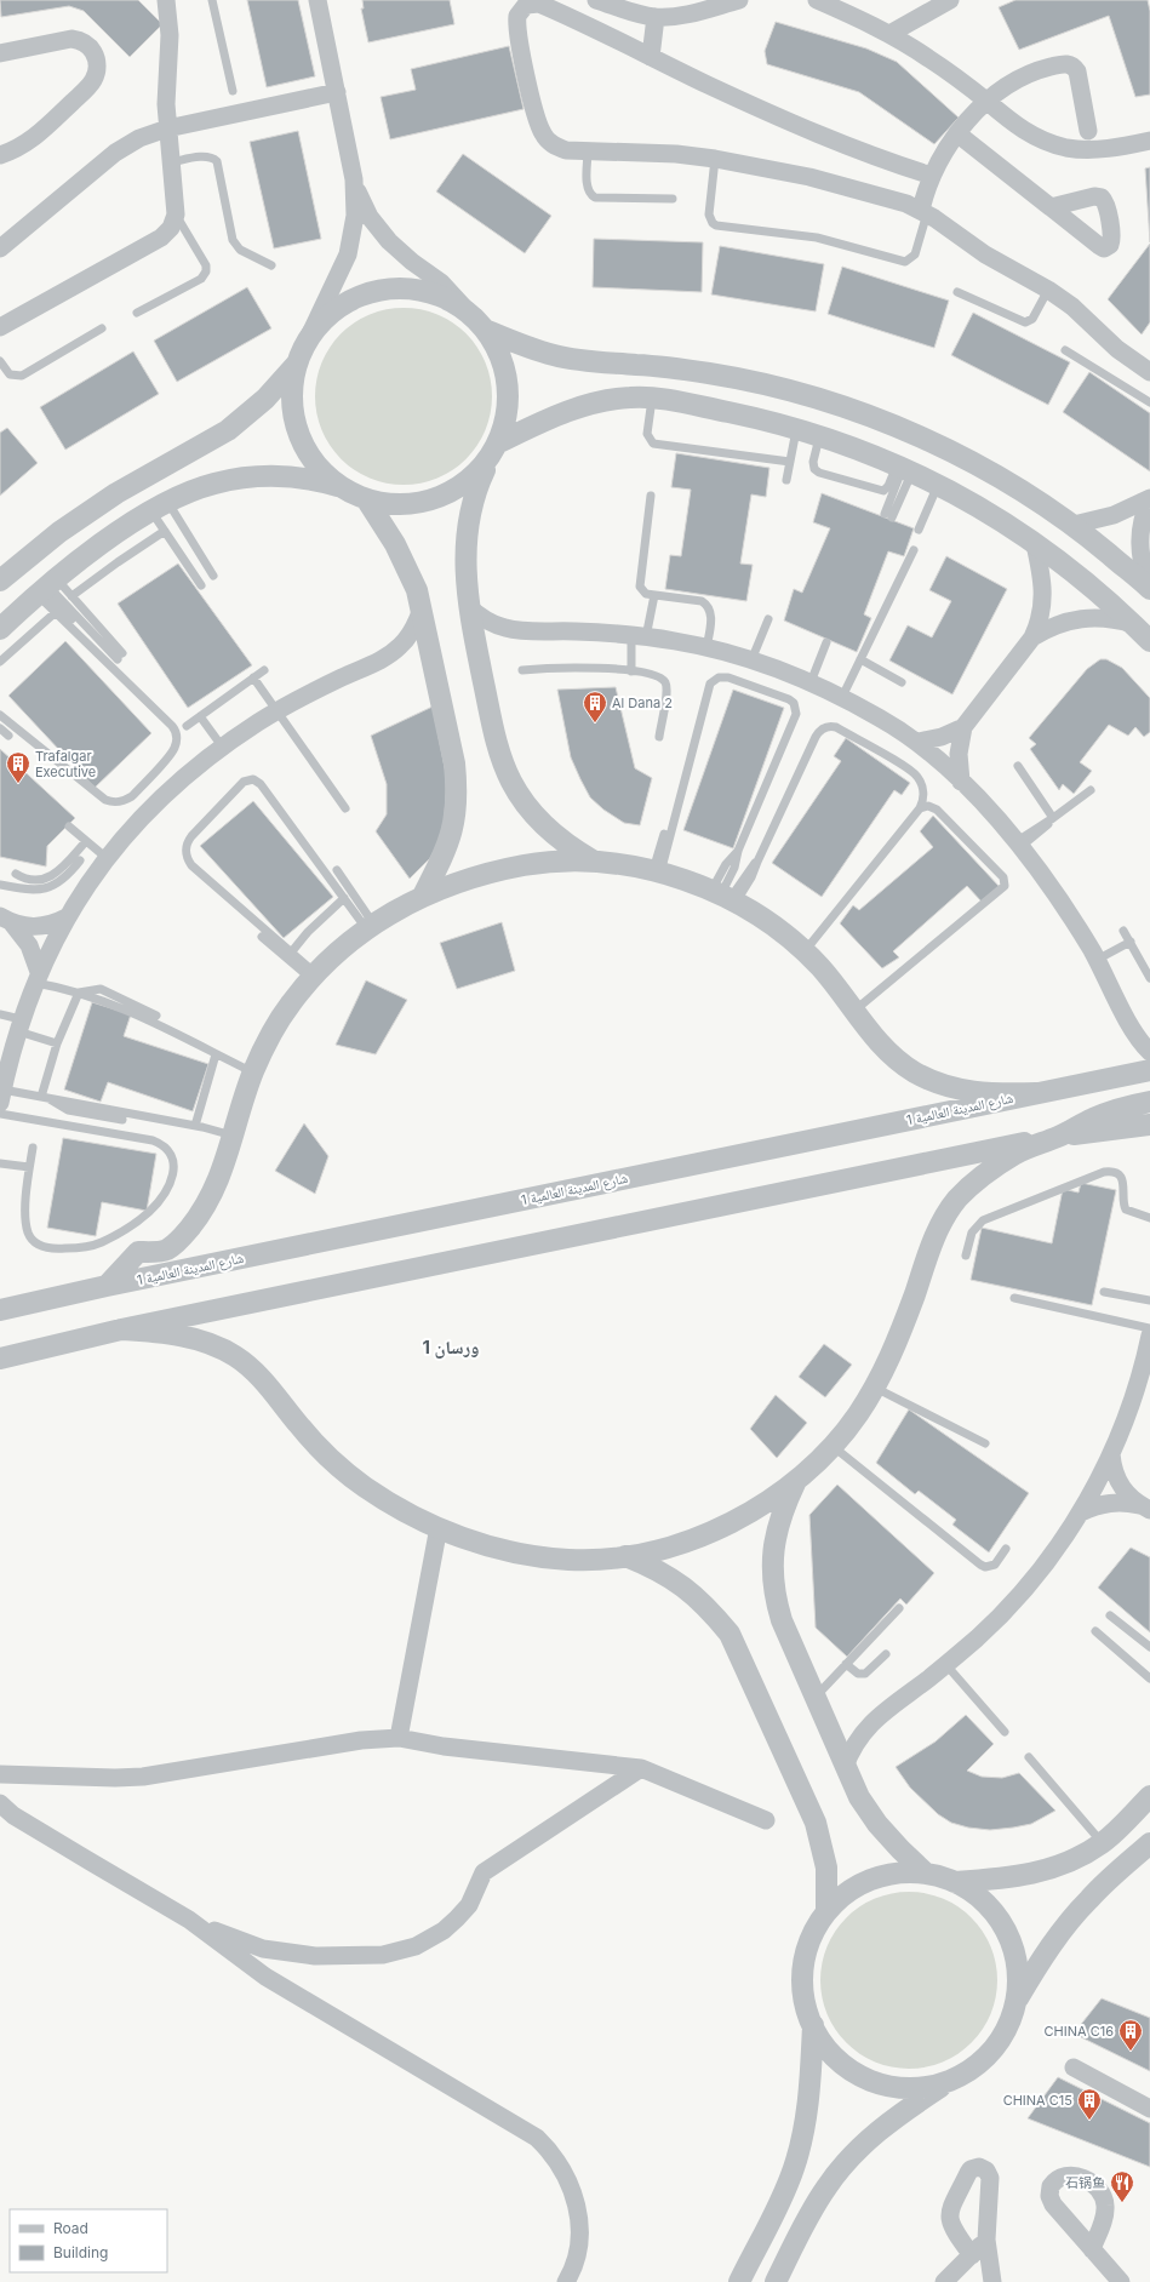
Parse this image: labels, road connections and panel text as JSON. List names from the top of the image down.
{
  "streets": {
    "street": ["شارع المدينة العالمية 1"]
  },
  "districts": ["ورسان 1"],
  "places": {
    "building": [
      "Al Dana 2",
      "Trafalgar Executive",
      "CHINA C16",
      "CHINA C15"
    ],
    "restaurant": ["石锅鱼"]
  },
  "legend": ["Road", "Building"]
}
